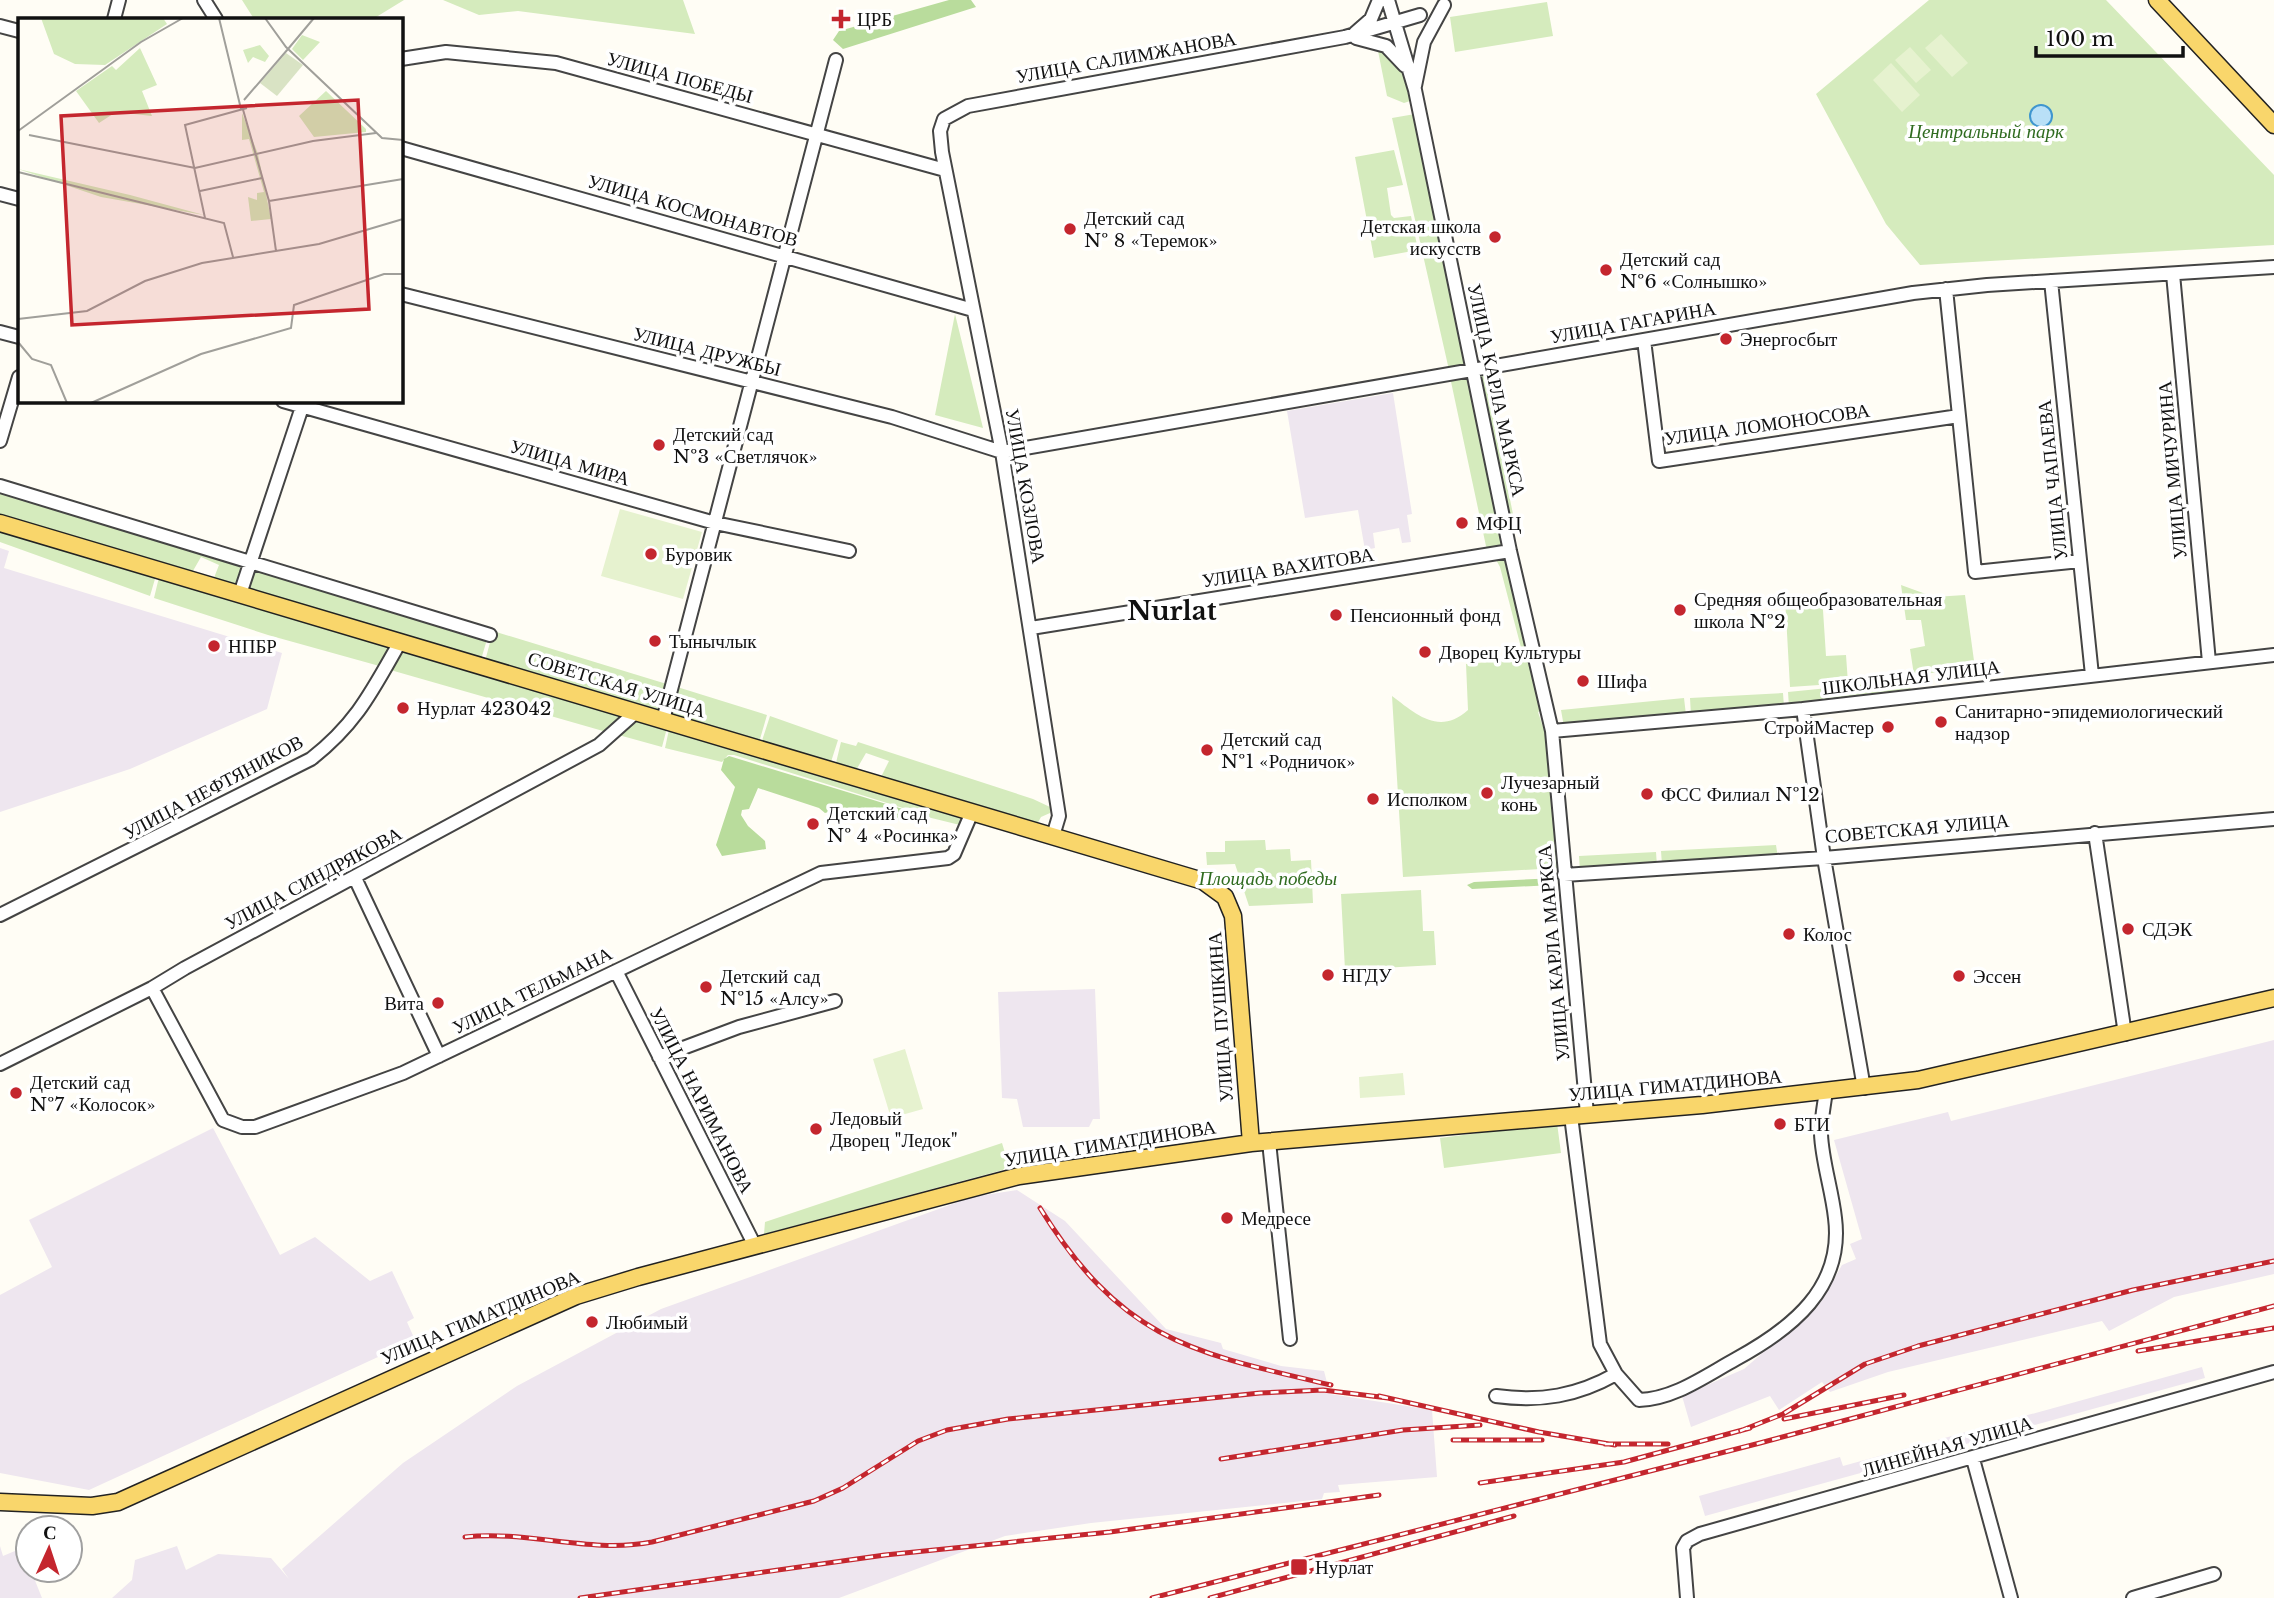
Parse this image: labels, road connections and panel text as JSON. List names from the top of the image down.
{
  "streets": {
    "main road": ["СОВЕТСКАЯ УЛИЦА", "УЛИЦА ПУШКИНА", "УЛИЦА ГИМАТДИНОВА"],
    "street": [
      "УЛИЦА САЛИМЖАНОВА",
      "УЛИЦА ПОБЕДЫ",
      "УЛИЦА КОСМОНАВТОВ",
      "УЛИЦА ГАГАРИНА",
      "УЛИЦА ДРУЖБЫ",
      "УЛИЦА КАРЛА МАРКСА",
      "УЛИЦА ЛОМОНОСОВА",
      "УЛИЦА МИРА",
      "УЛИЦА МИЧУРИНА",
      "УЛИЦА ЧАПАЕВА",
      "УЛИЦА КОЗЛОВА",
      "УЛИЦА ВАХИТОВА",
      "ШКОЛЬНАЯ УЛИЦА",
      "УЛИЦА НЕФТЯНИКОВ",
      "УЛИЦА СИНДРЯКОВА",
      "УЛИЦА ТЕЛЬМАНА",
      "УЛИЦА НАРИМАНОВА",
      "ЛИНЕЙНАЯ УЛИЦА"
    ]
  },
  "crossings": [
    ["УЛИЦА САЛИМЖАНОВА", "УЛИЦА КАРЛА МАРКСА"],
    ["УЛИЦА САЛИМЖАНОВА", "УЛИЦА КОЗЛОВА"],
    ["УЛИЦА ПОБЕДЫ", "УЛИЦА КОЗЛОВА"],
    ["УЛИЦА КОСМОНАВТОВ", "УЛИЦА КОЗЛОВА"],
    ["УЛИЦА ГАГАРИНА", "УЛИЦА ДРУЖБЫ"],
    ["УЛИЦА ГАГАРИНА", "УЛИЦА КАРЛА МАРКСА"],
    ["УЛИЦА ГАГАРИНА", "УЛИЦА ЛОМОНОСОВА"],
    ["УЛИЦА ГАГАРИНА", "УЛИЦА МИЧУРИНА"],
    ["УЛИЦА ГАГАРИНА", "УЛИЦА ЧАПАЕВА"],
    ["УЛИЦА ГАГАРИНА", "УЛИЦА КОЗЛОВА"],
    ["УЛИЦА ДРУЖБЫ", "УЛИЦА КОЗЛОВА"],
    ["УЛИЦА КАРЛА МАРКСА", "УЛИЦА ВАХИТОВА"],
    ["УЛИЦА КАРЛА МАРКСА", "ШКОЛЬНАЯ УЛИЦА"],
    ["УЛИЦА КАРЛА МАРКСА", "СОВЕТСКАЯ УЛИЦА"],
    ["УЛИЦА КАРЛА МАРКСА", "УЛИЦА ГИМАТДИНОВА"],
    ["УЛИЦА МИЧУРИНА", "ШКОЛЬНАЯ УЛИЦА"],
    ["УЛИЦА ЧАПАЕВА", "ШКОЛЬНАЯ УЛИЦА"],
    ["УЛИЦА КОЗЛОВА", "УЛИЦА ВАХИТОВА"],
    ["УЛИЦА КОЗЛОВА", "СОВЕТСКАЯ УЛИЦА"],
    ["СОВЕТСКАЯ УЛИЦА", "УЛИЦА НЕФТЯНИКОВ"],
    ["СОВЕТСКАЯ УЛИЦА", "УЛИЦА СИНДРЯКОВА"],
    ["СОВЕТСКАЯ УЛИЦА", "УЛИЦА ТЕЛЬМАНА"],
    ["СОВЕТСКАЯ УЛИЦА", "УЛИЦА ПУШКИНА"],
    ["УЛИЦА СИНДРЯКОВА", "УЛИЦА ТЕЛЬМАНА"],
    ["УЛИЦА ТЕЛЬМАНА", "УЛИЦА НАРИМАНОВА"],
    ["УЛИЦА ПУШКИНА", "УЛИЦА ГИМАТДИНОВА"],
    ["УЛИЦА ГИМАТДИНОВА", "УЛИЦА НАРИМАНОВА"]
  ],
  "districts": ["Nurlat"],
  "parks": ["Центральный парк", "Площадь победы"],
  "places": {
    "health": ["ЦРБ"],
    "other": [
      "Детский сад № 8 «Теремок»",
      "Детская школа искусств",
      "Детский сад №6 «Солнышко»",
      "Энергосбыт",
      "Детский сад №3 «Светлячок»",
      "МФЦ",
      "Буровик",
      "Средняя общеобразовательная школа №2",
      "Пенсионный фонд",
      "Тынычлык",
      "НПБР",
      "Дворец Культуры",
      "Шифа",
      "Нурлат 423042",
      "Санитарно-эпидемиологический надзор",
      "СтройМастер",
      "Детский сад №1 «Родничок»",
      "Лучезарный конь",
      "ФСС Филиал №12",
      "Исполком",
      "Детский сад № 4 «Росинка»",
      "СДЭК",
      "Колос",
      "НГДУ",
      "Эссен",
      "Детский сад №15 «Алсу»",
      "Вита",
      "Детский сад №7 «Колосок»",
      "БТИ",
      "Ледовый Дворец \"Ледок\"",
      "Медресе",
      "Любимый"
    ],
    "transit": ["Нурлат"]
  },
  "scale_bar": "100 m",
  "north": "top"
}
